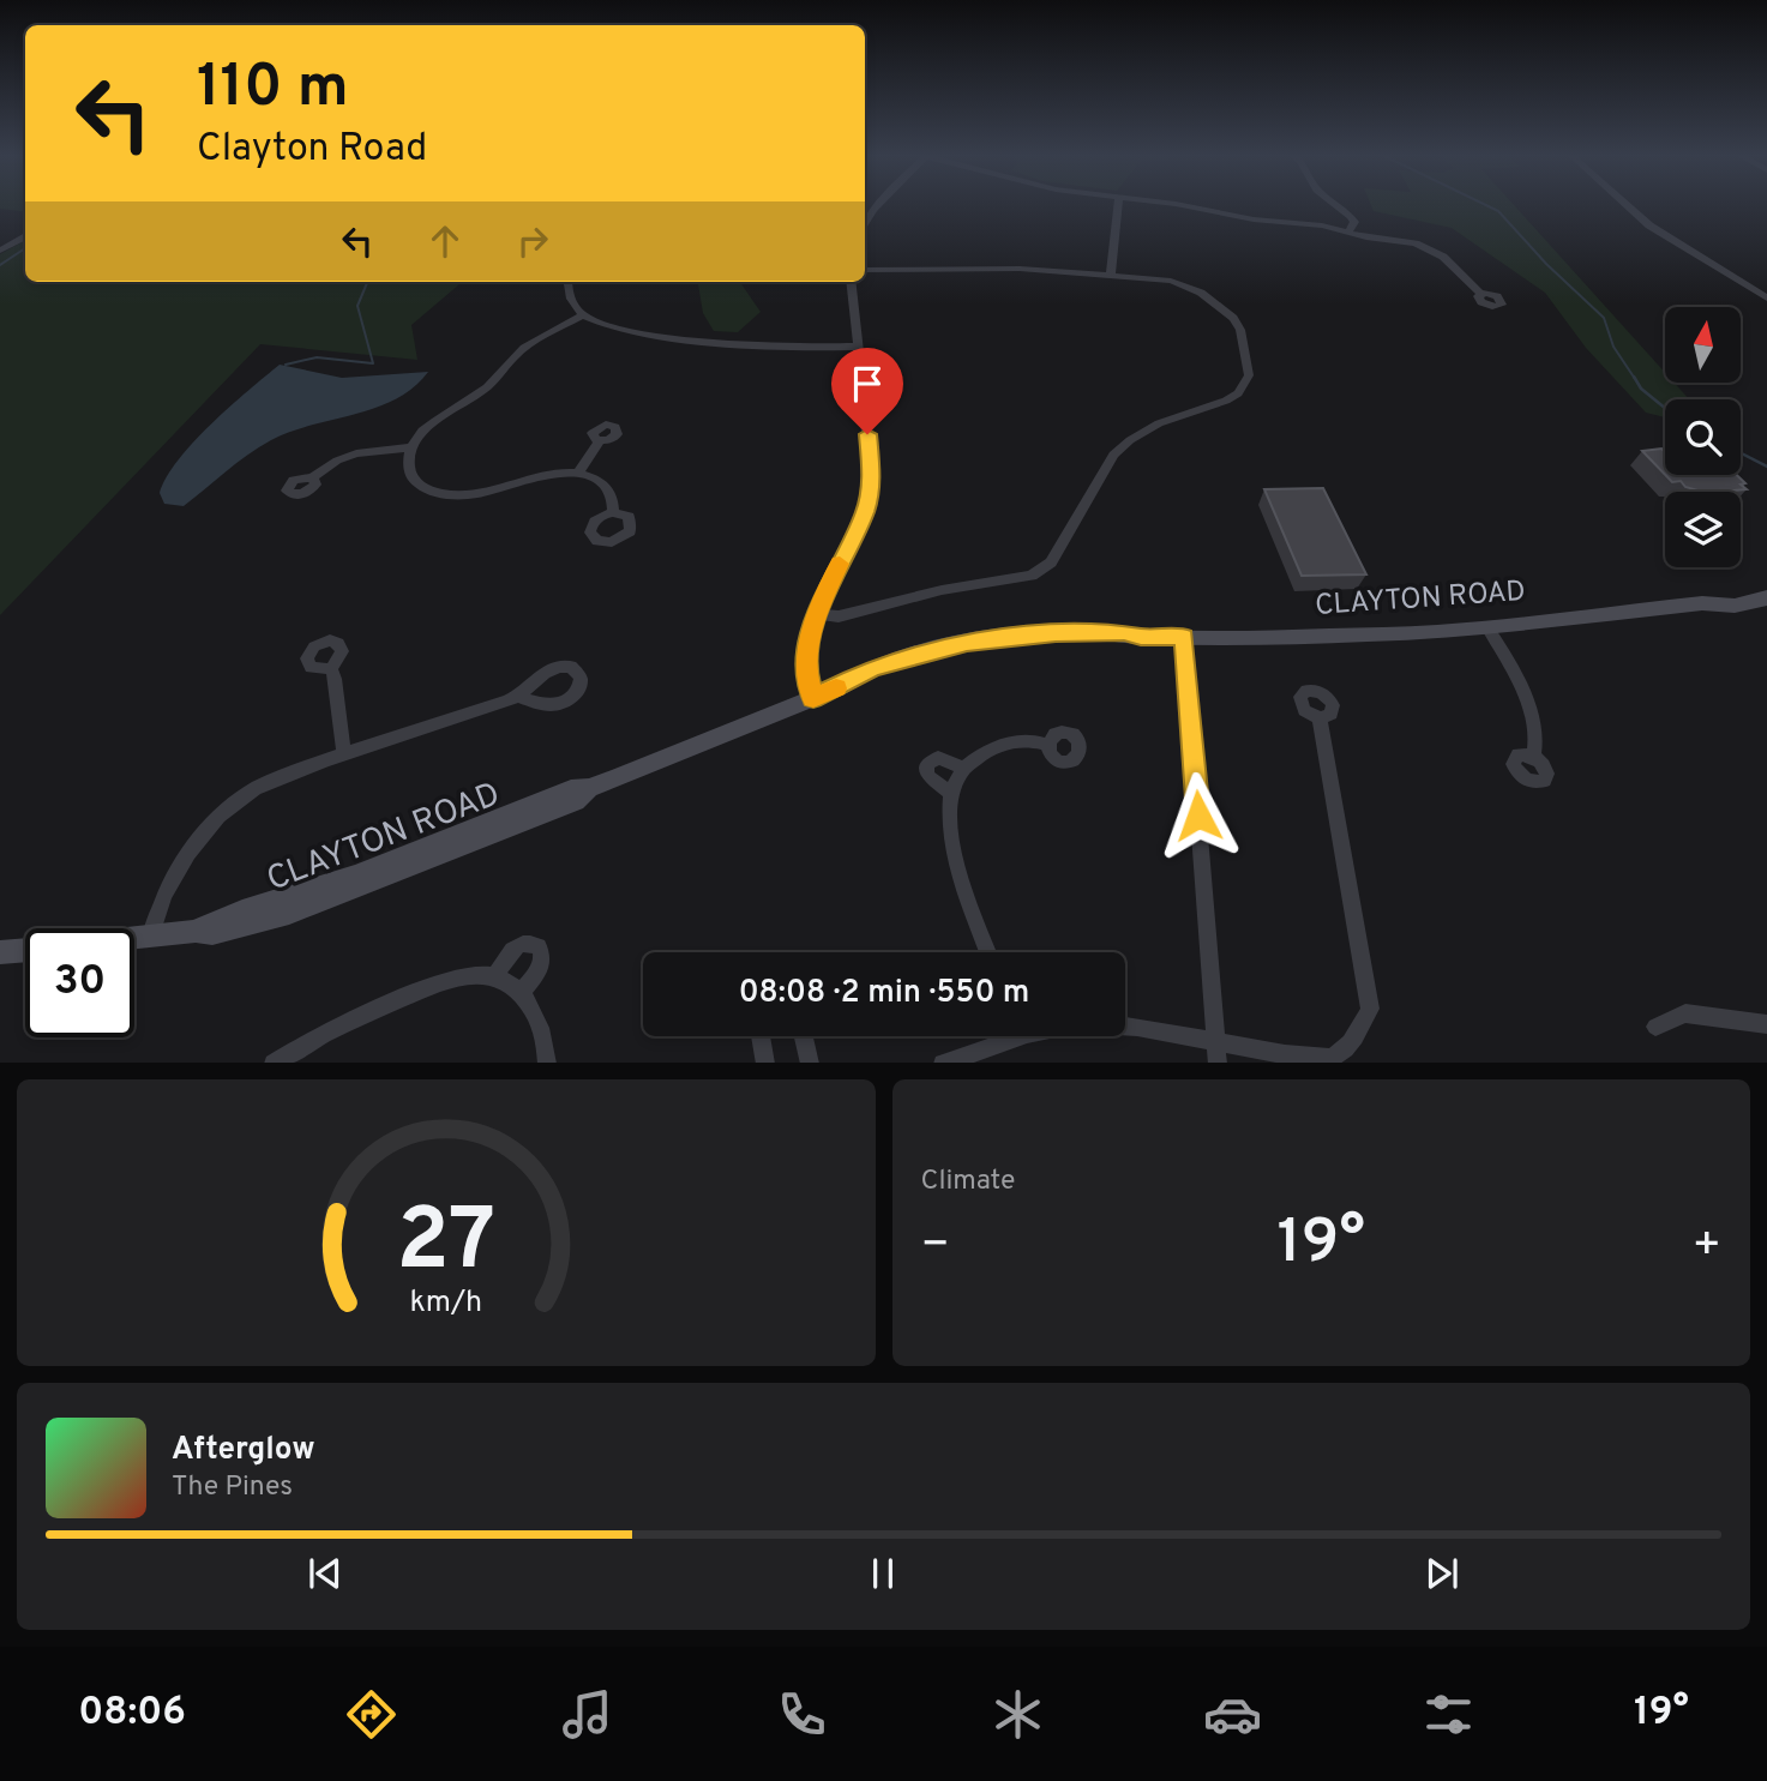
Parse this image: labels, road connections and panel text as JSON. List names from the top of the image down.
{
  "streets": {
    "main road": ["CLAYTON ROAD"]
  },
  "north": "top",
  "page": {
    "turn": ["110 m", "Clayton Road"],
    "limit": "30",
    "trip": "08:08 · 2 min · 550 m",
    "tile": "Climate",
    "heat": ["−", "19°", "+"],
    "song": ["Afterglow", "The Pines"],
    "tabs": ["08:06", "19°"],
    "gauge": ["27", "km/h"]
  }
}
